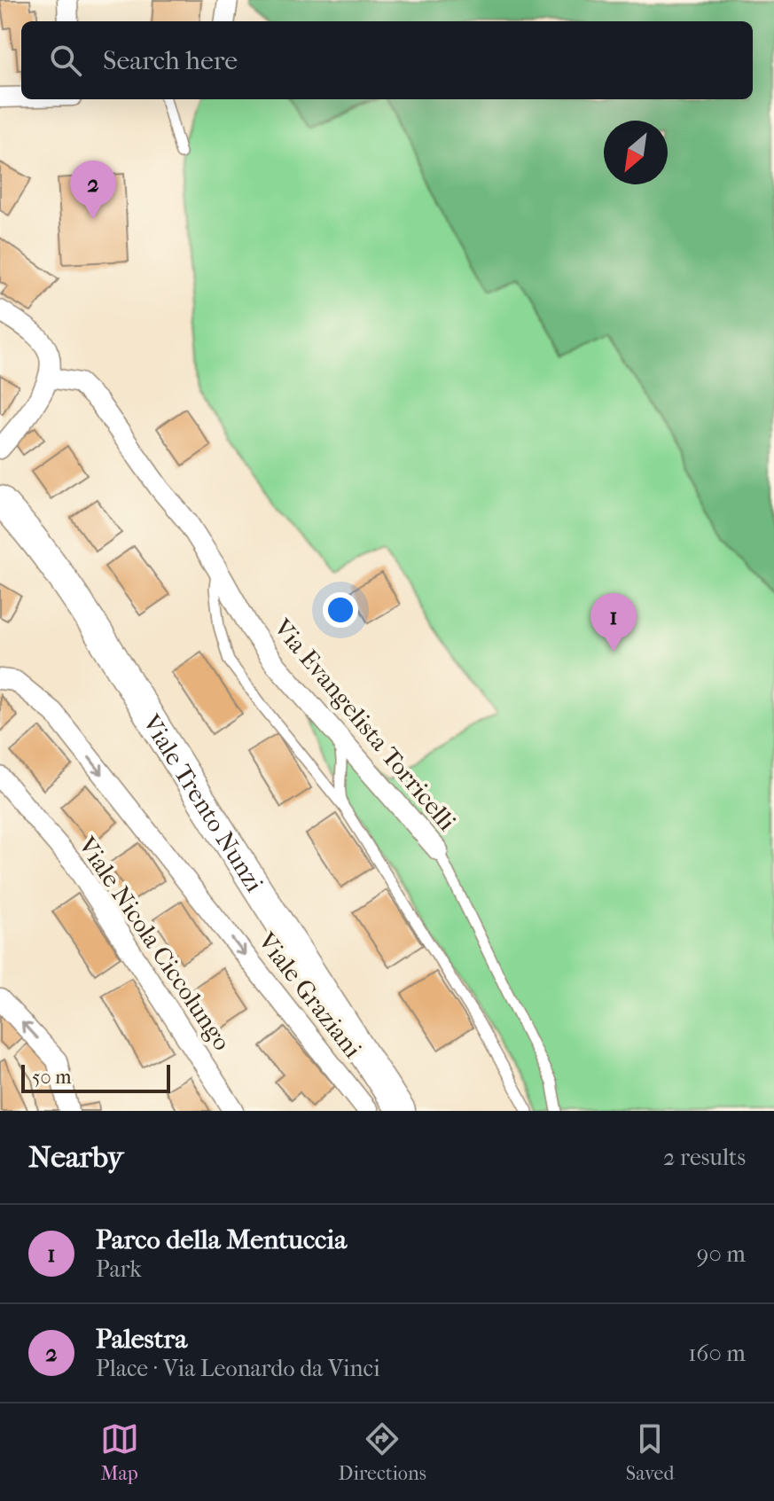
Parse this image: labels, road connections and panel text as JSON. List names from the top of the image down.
{
  "streets": {
    "main road": ["Viale Trento Nunzi"],
    "street": ["Via Evangelista Torricelli", "Viale Nicola Ciccolungo", "Viale Graziani"]
  },
  "one_way": ["Viale Graziani"],
  "scale_bar": "50 m",
  "north": "bottom left",
  "page": {
    "search": "Search here",
    "pins": ["2", "1"],
    "scale": "50 m",
    "heading": ["Nearby", "2 results"],
    "list": [
      {
        "mark": "1",
        "name": "Parco della Mentuccia",
        "note": "Park",
        "value": "90 m"
      },
      {
        "mark": "2",
        "name": "Palestra",
        "note": "Place · Via Leonardo da Vinci",
        "value": "160 m"
      }
    ],
    "nav": ["Map", "Directions", "Saved"]
  }
}
